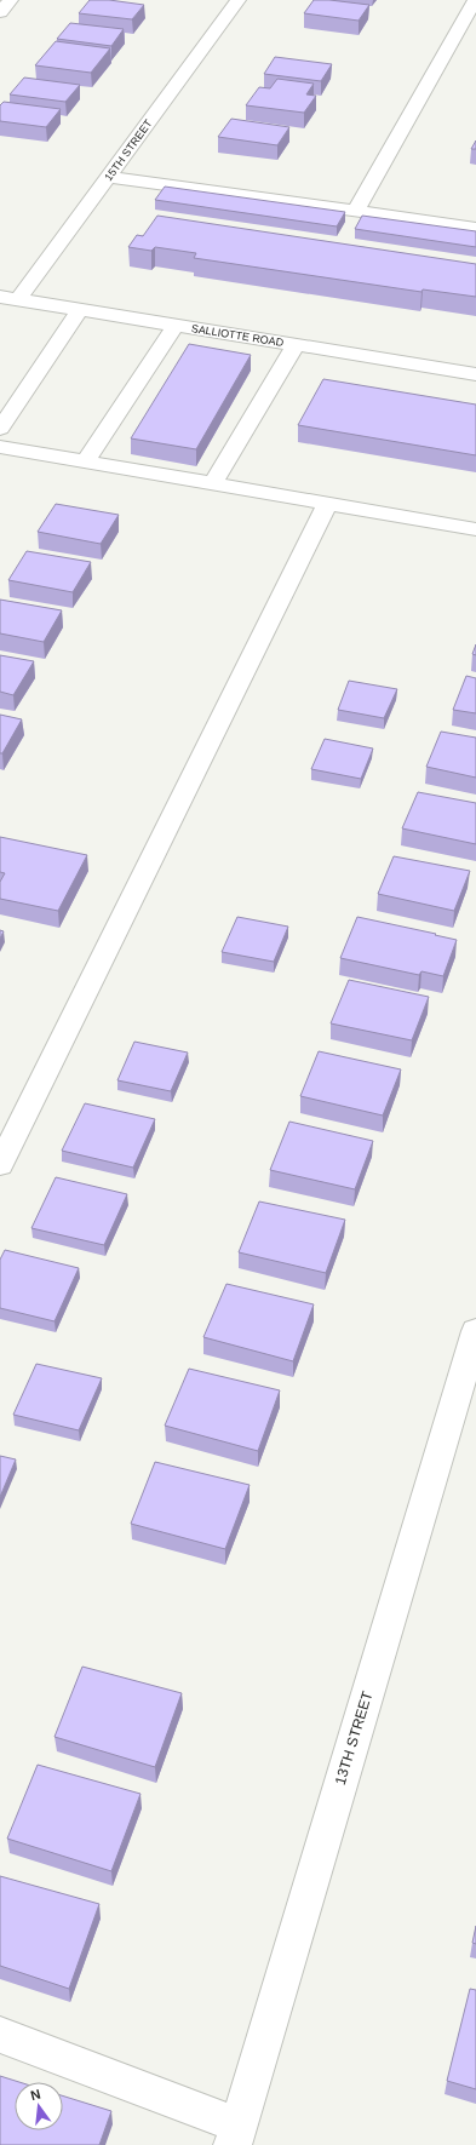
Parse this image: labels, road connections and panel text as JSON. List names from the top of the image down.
{
  "streets": {
    "street": ["15TH STREET", "SALLIOTTE ROAD", "13TH STREET"]
  },
  "crossings": [
    ["15TH STREET", "SALLIOTTE ROAD"]
  ],
  "north": "top"
}
